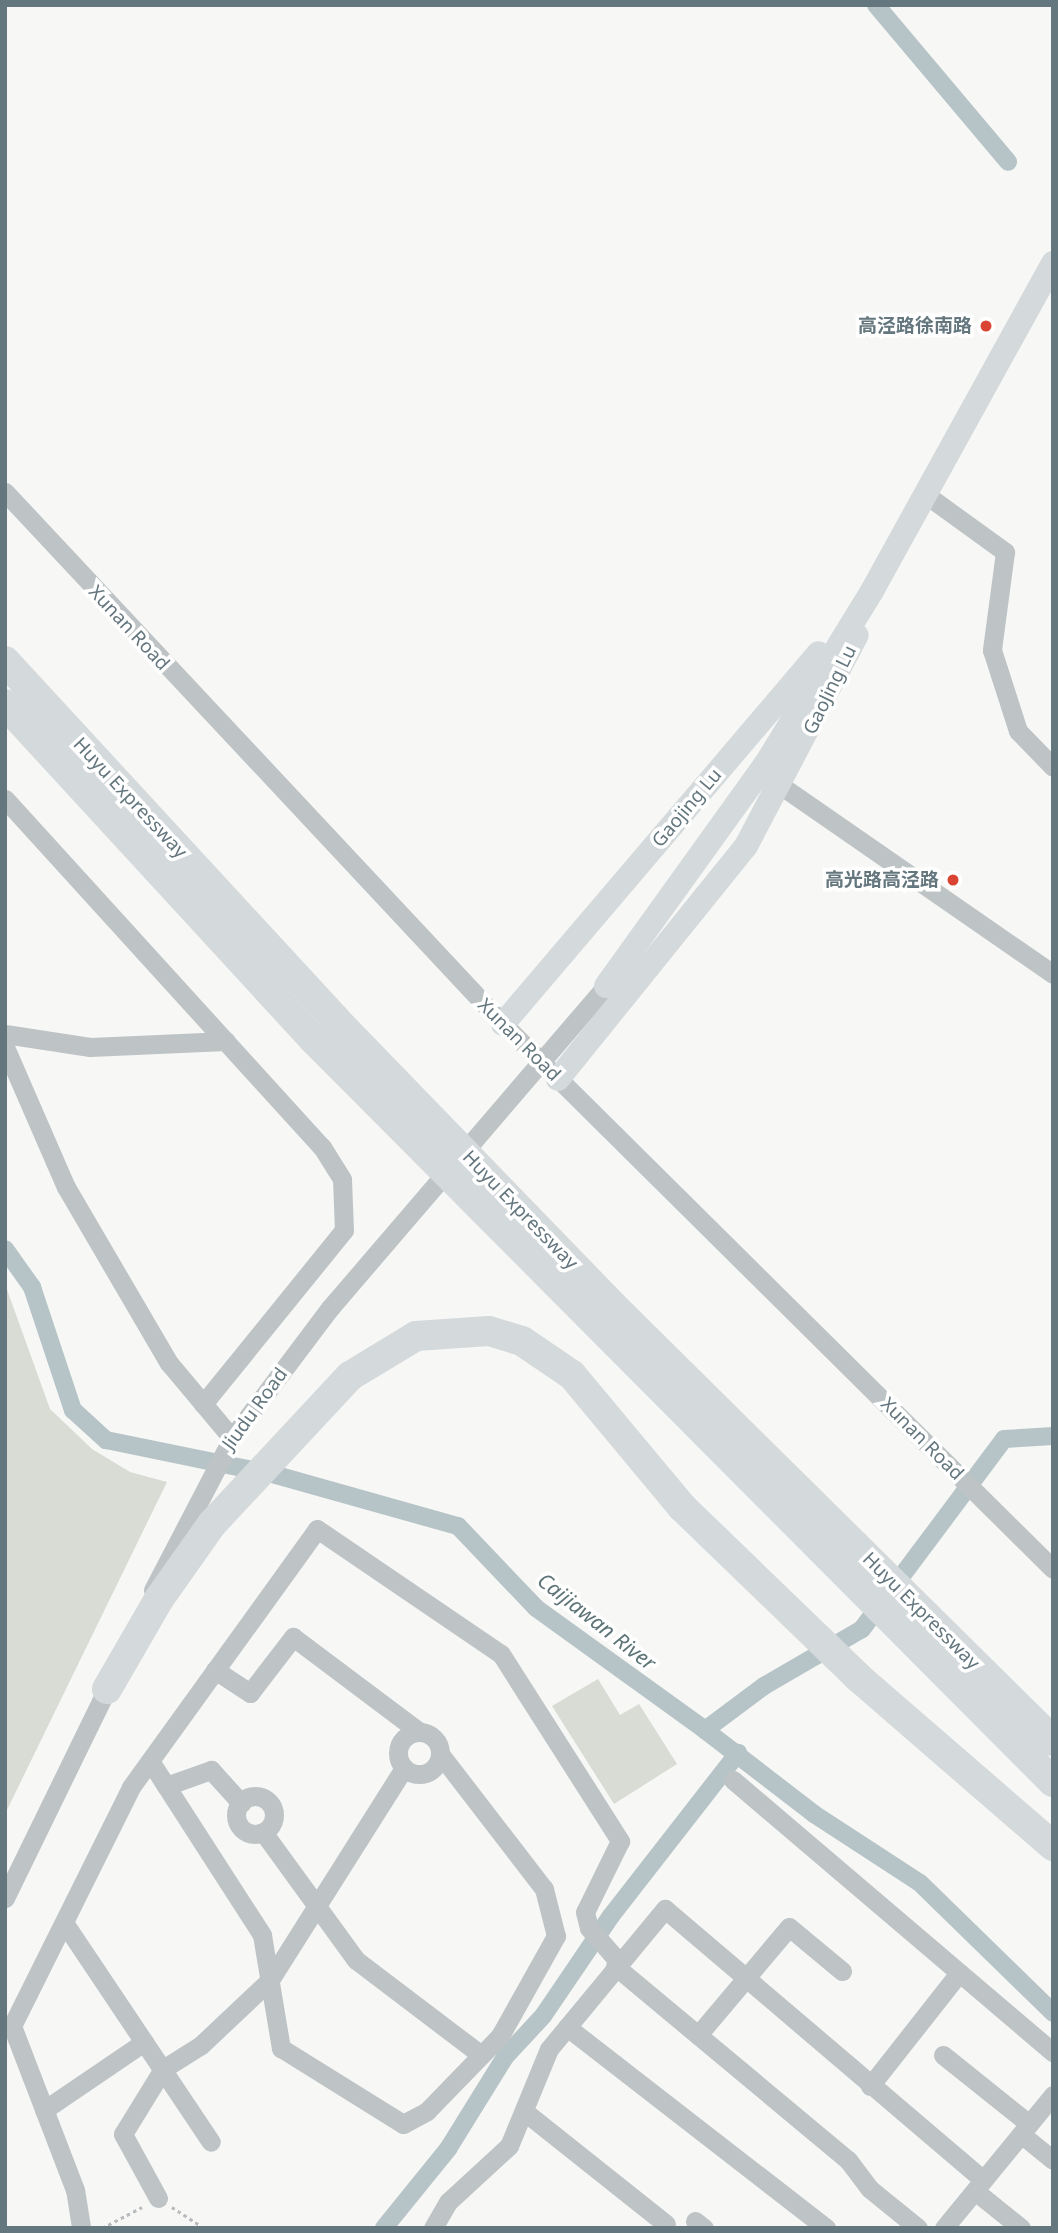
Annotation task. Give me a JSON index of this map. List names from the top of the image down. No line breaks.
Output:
{"streets":{"highway":["Huyu Expressway"],"main road":["GaoJing Lu","Gaojing Lu"],"street":["Xunan Road","Jiudu Road"]},"crossings":[["Xunan Road","GaoJing Lu"],["Xunan Road","Gaojing Lu"],["GaoJing Lu","Gaojing Lu"],["Gaojing Lu","Jiudu Road"]],"water":["Caijiawan River"],"places":["高泾路徐南路","高光路高泾路"]}
